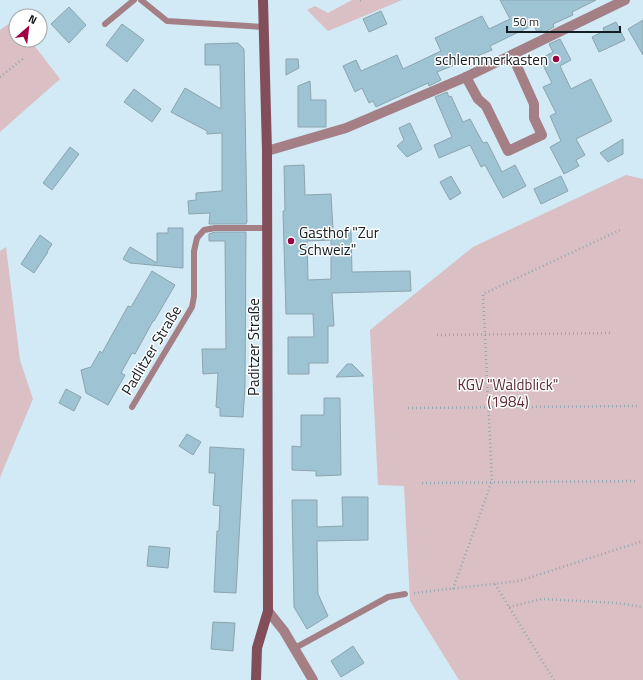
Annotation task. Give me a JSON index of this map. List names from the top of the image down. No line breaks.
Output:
{"streets":{"street":["Paditzer Straße"],"lane":["Padlitzer Straße"]},"crossings":[["Paditzer Straße","Padlitzer Straße"]],"parks":["KGV \"Waldblick\" (1984)"],"places":["schlemmerkasten","Gasthof \"Zur Schweiz\""],"scale_bar":"50 m","north":"top right"}
